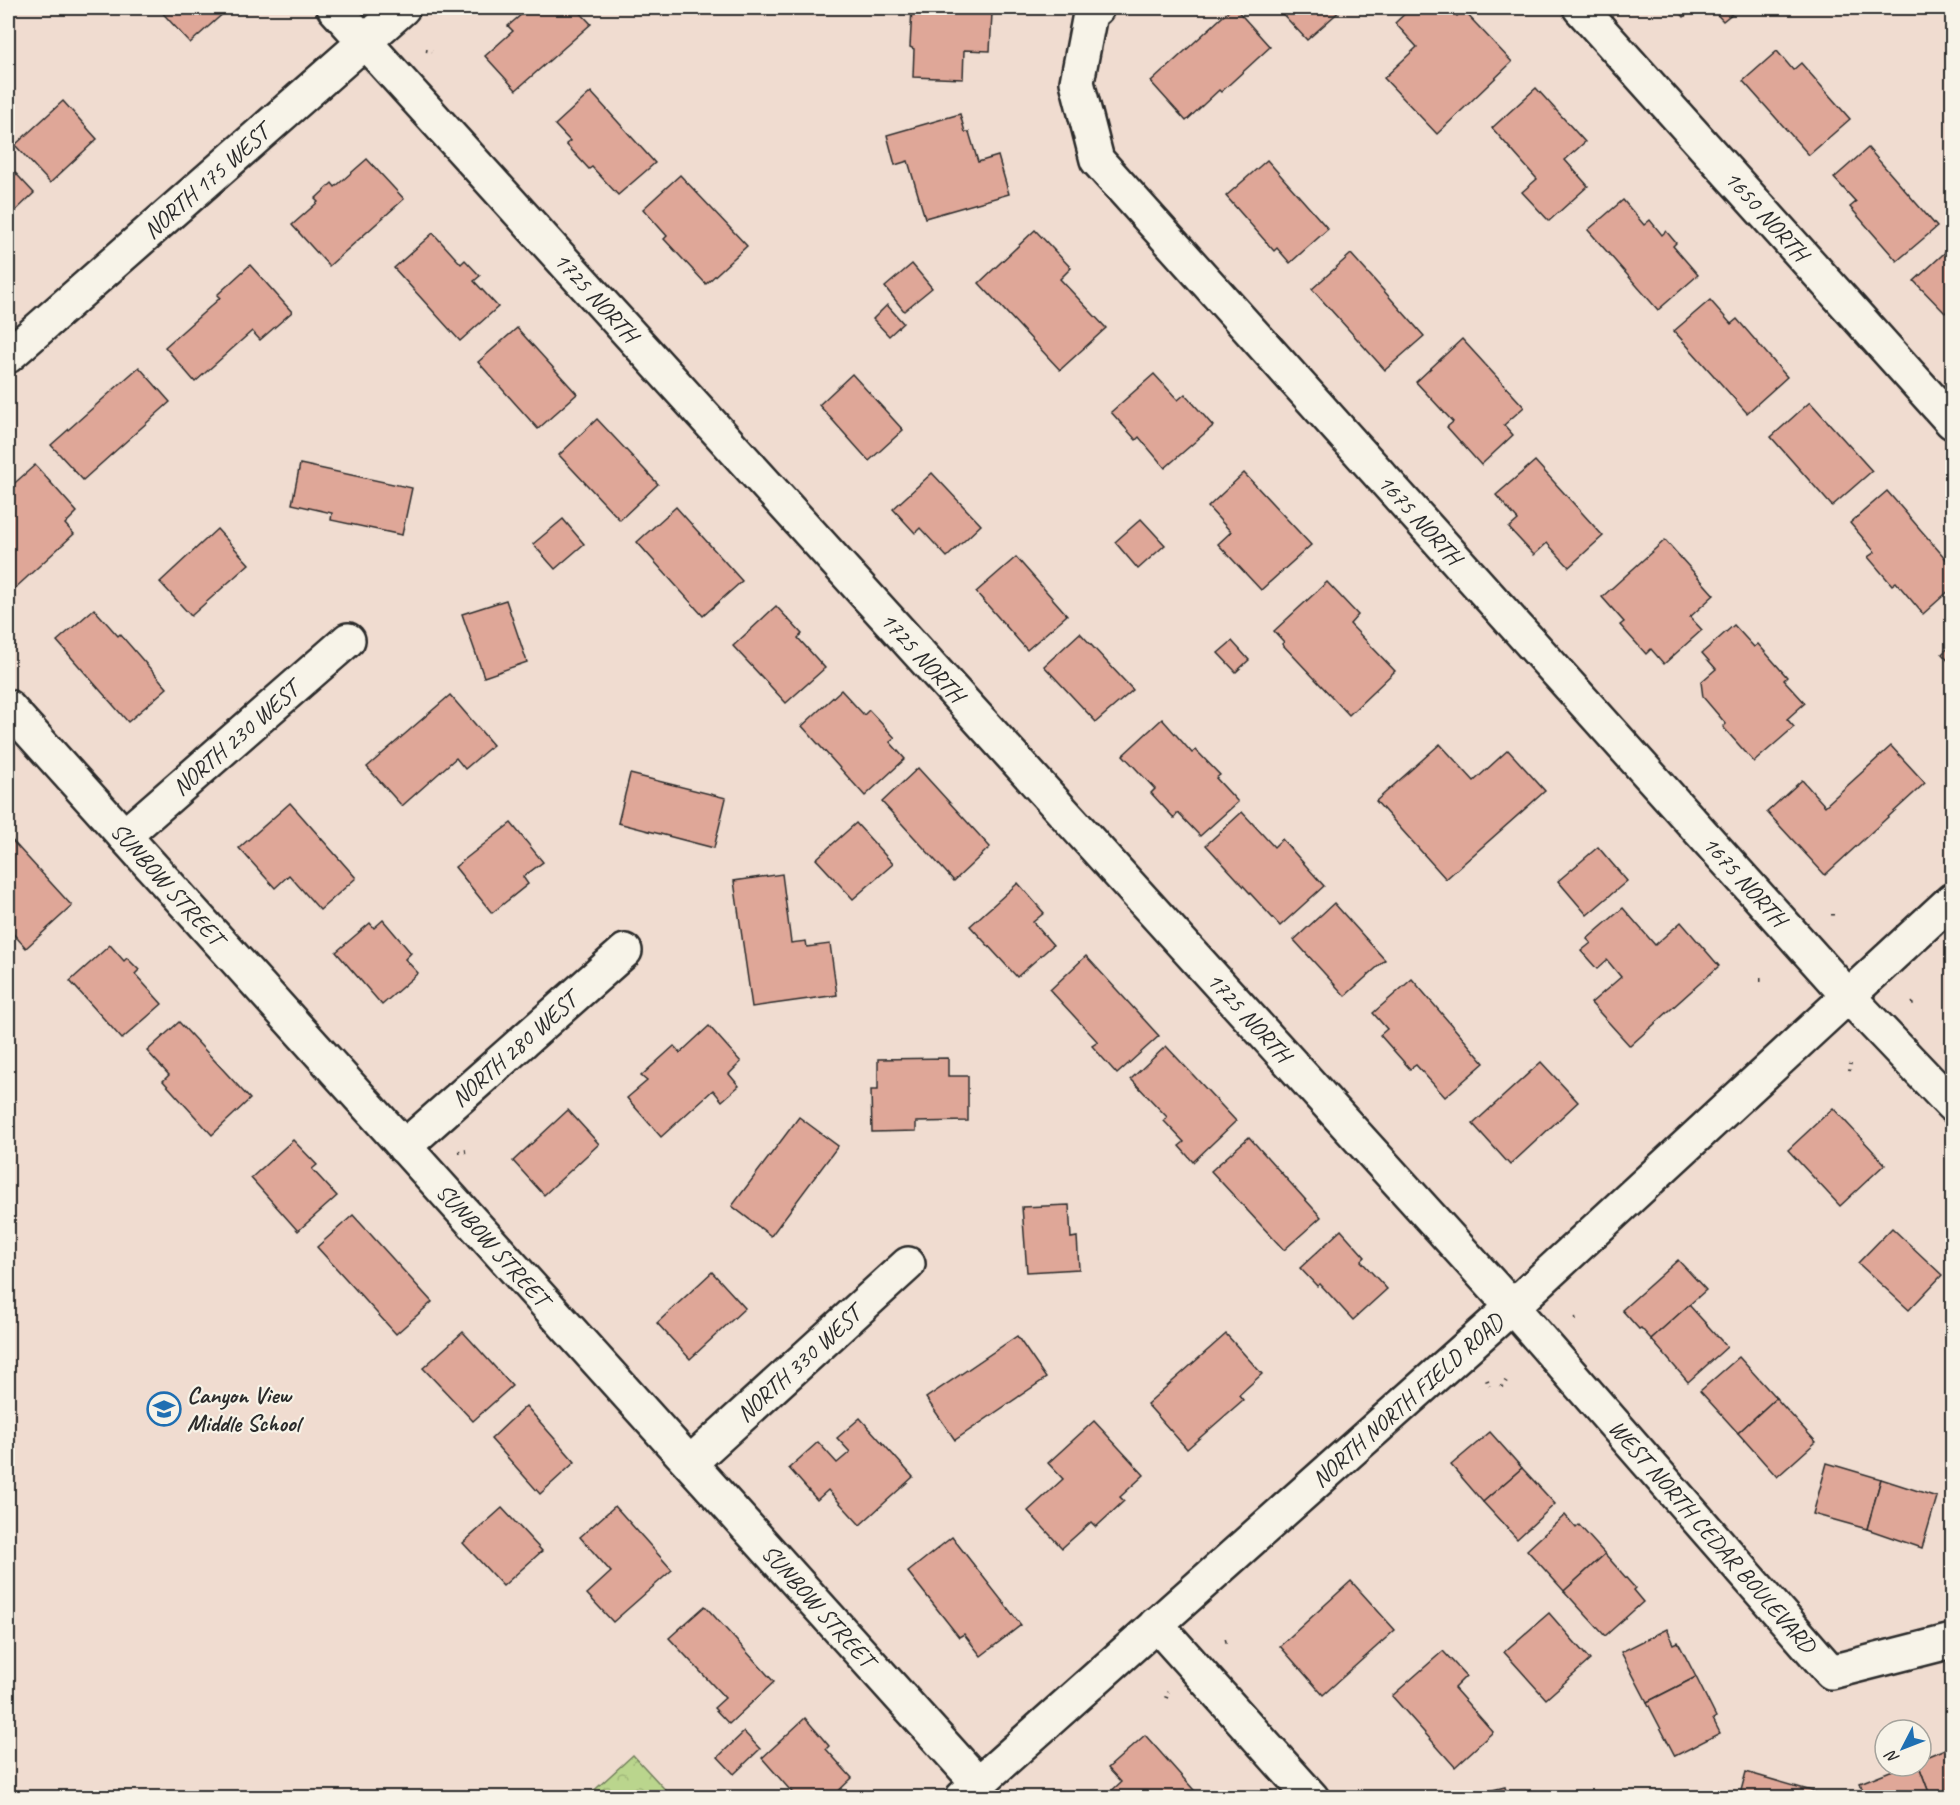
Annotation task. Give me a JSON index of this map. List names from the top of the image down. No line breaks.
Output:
{"streets":{"street":["NORTH 175 WEST","1650 NORTH","1725 NORTH","1675 NORTH","NORTH 230 WEST","SUNBOW STREET","NORTH 280 WEST","NORTH 330 WEST","NORTH NORTH FIELD ROAD","WEST NORTH CEDAR BOULEVARD"]},"crossings":[["NORTH 175 WEST","1725 NORTH"],["1725 NORTH","NORTH NORTH FIELD ROAD"],["1725 NORTH","WEST NORTH CEDAR BOULEVARD"],["1675 NORTH","NORTH NORTH FIELD ROAD"],["NORTH 230 WEST","SUNBOW STREET"],["SUNBOW STREET","NORTH 280 WEST"],["SUNBOW STREET","NORTH 330 WEST"],["SUNBOW STREET","NORTH NORTH FIELD ROAD"],["NORTH NORTH FIELD ROAD","WEST NORTH CEDAR BOULEVARD"]],"places":{"school or university":["Canyon View Middle School"]},"north":"bottom left"}
